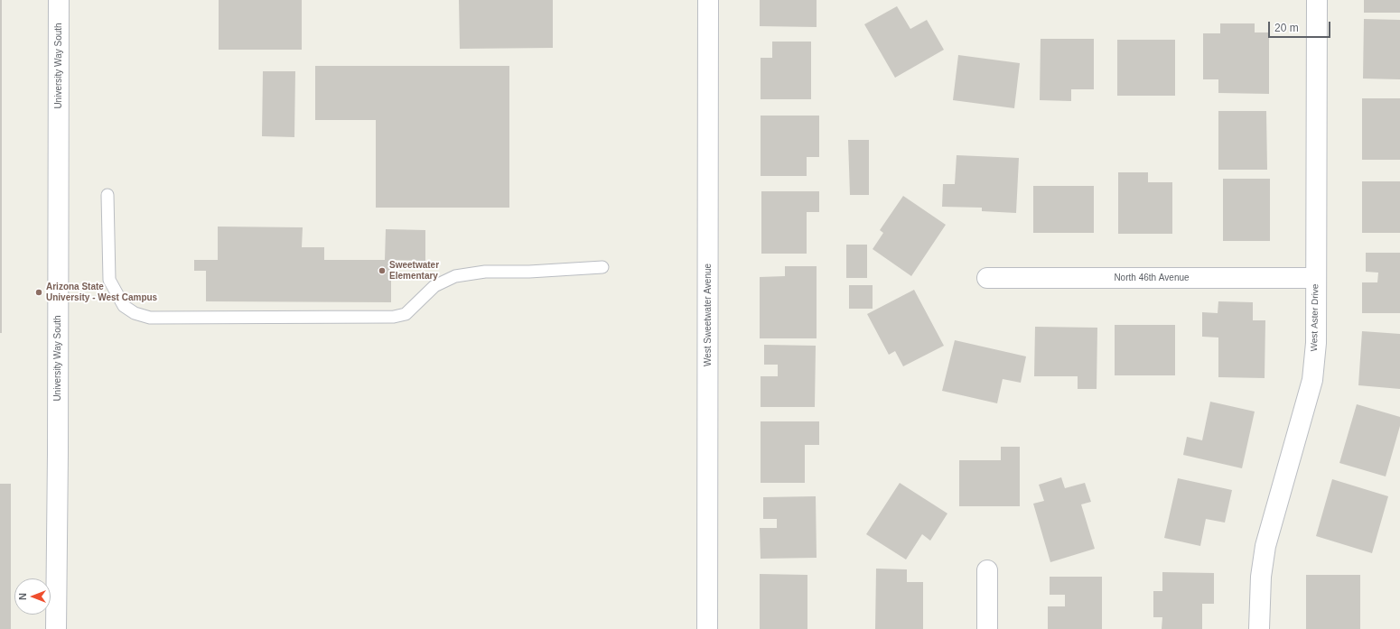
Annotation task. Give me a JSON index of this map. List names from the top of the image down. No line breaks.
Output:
{"streets":{"street":["University Way South","North 46th Avenue","West Sweetwater Avenue","West Aster Drive"]},"crossings":[["North 46th Avenue","West Aster Drive"]],"places":["Sweetwater Elementary","Arizona State University - West Campus"],"scale_bar":"20 m","north":"left"}
